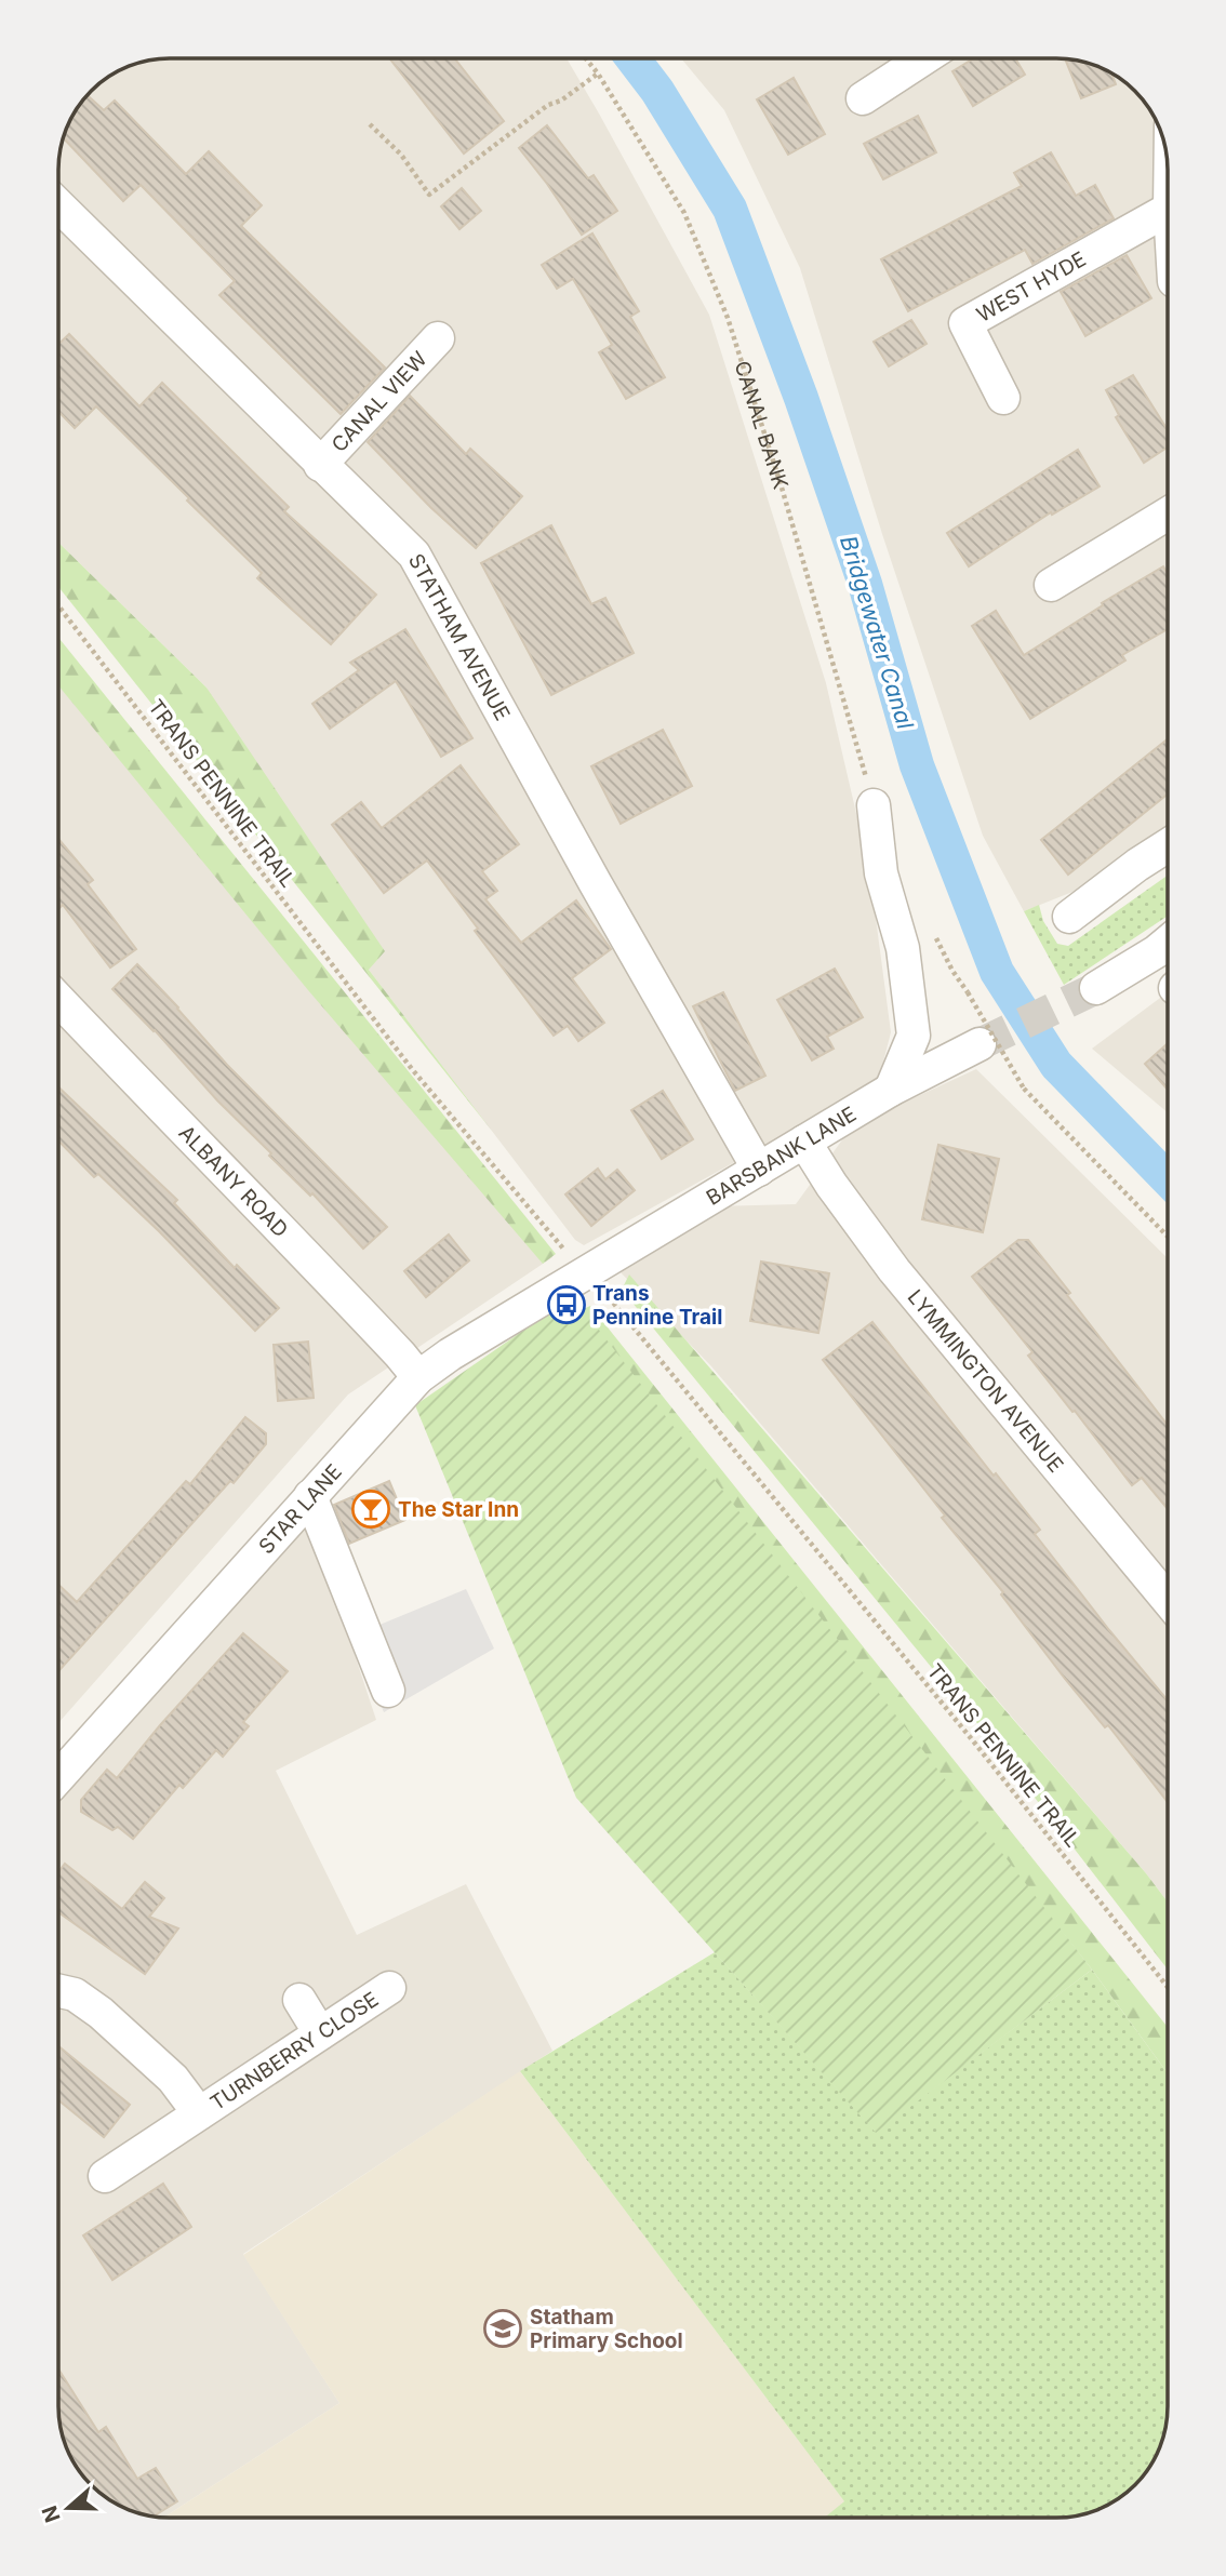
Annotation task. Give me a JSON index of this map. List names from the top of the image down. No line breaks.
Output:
{"streets":{"street":["WEST HYDE","CANAL VIEW","STATHAM AVENUE","BARSBANK LANE","ALBANY ROAD","LYMMINGTON AVENUE","STAR LANE","TURNBERRY CLOSE"],"path":["CANAL BANK","TRANS PENNINE TRAIL"]},"crossings":[["CANAL VIEW","STATHAM AVENUE"],["STATHAM AVENUE","BARSBANK LANE"],["TRANS PENNINE TRAIL","BARSBANK LANE"],["TRANS PENNINE TRAIL","STAR LANE"],["BARSBANK LANE","LYMMINGTON AVENUE"],["BARSBANK LANE","STAR LANE"],["ALBANY ROAD","STAR LANE"]],"water":["Bridgewater Canal"],"places":{"bus stop":["Trans Pennine Trail"],"bar":["The Star Inn"],"school or university":["Statham Primary School"]},"north":"left"}
